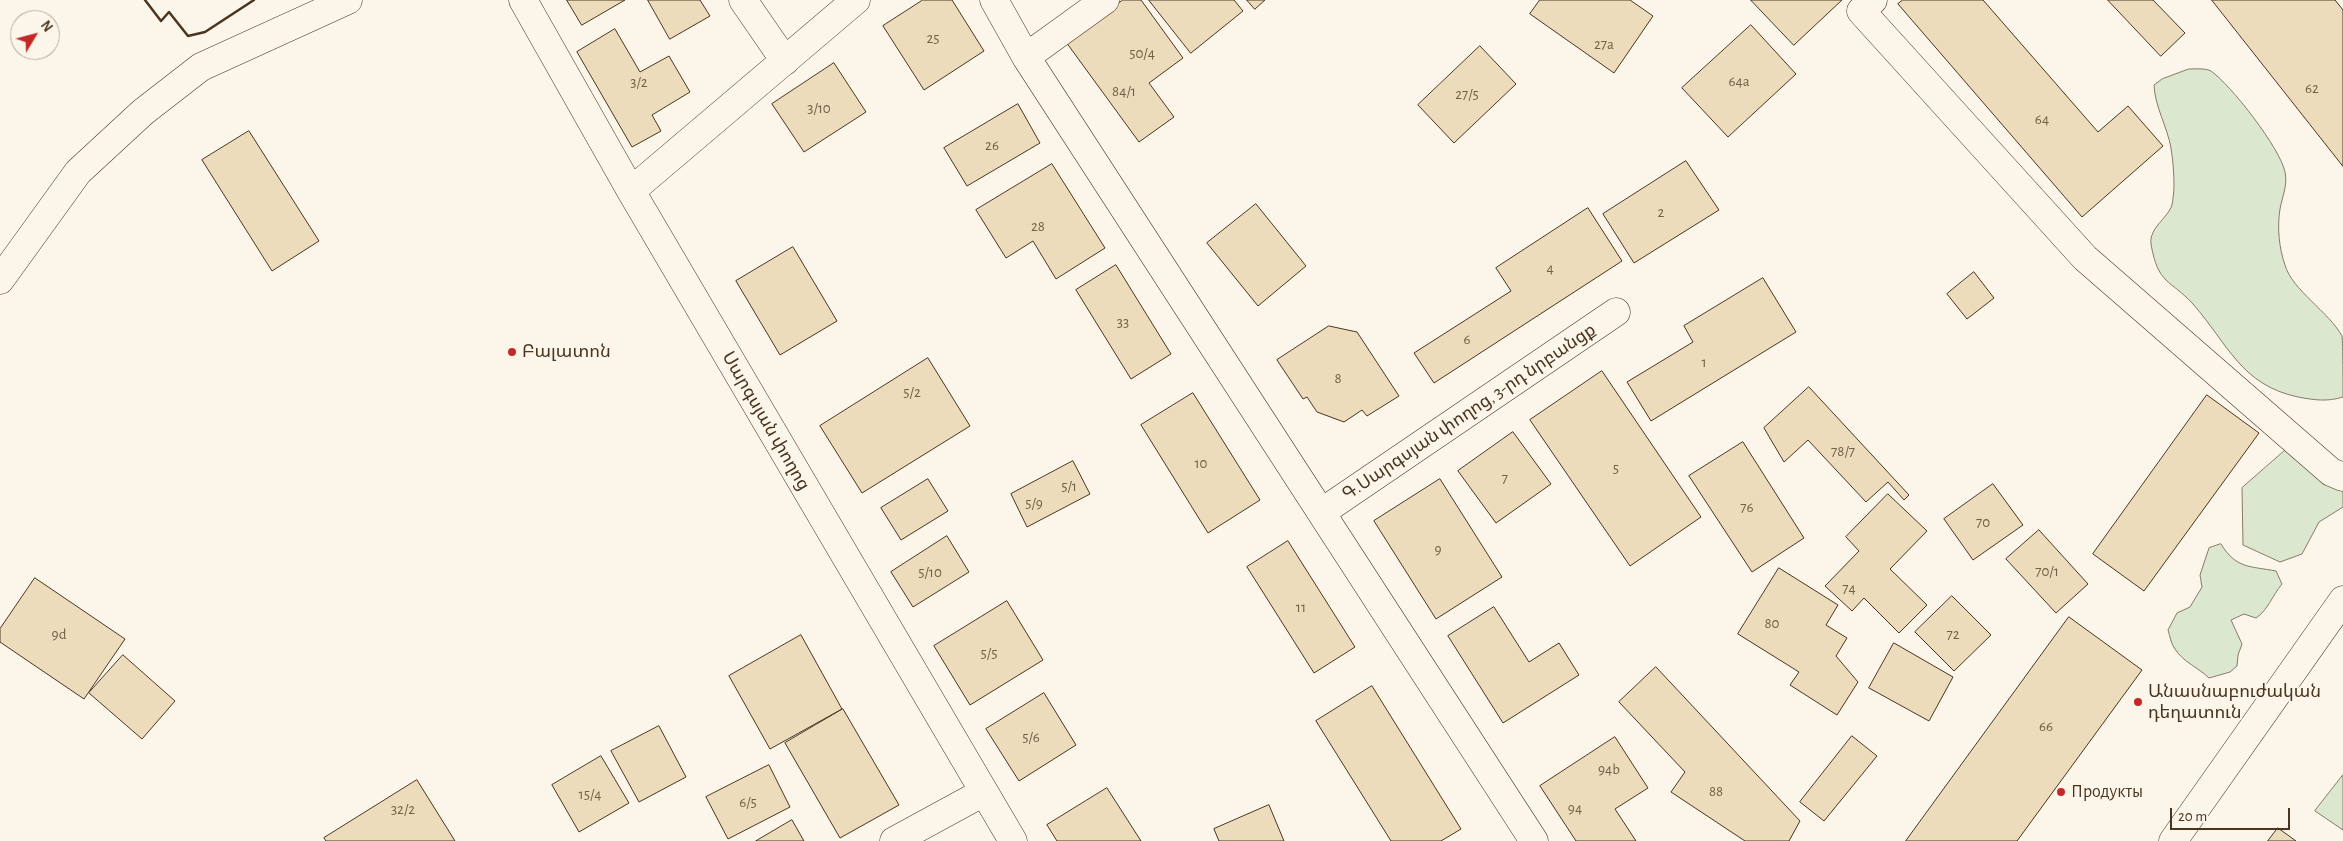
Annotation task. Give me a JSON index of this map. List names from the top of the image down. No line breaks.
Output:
{"streets":{"street":["Գ.Սարգսյան փողոց, 3-րդ նրբանցք","Սարգսյան փողոց"]},"places":["Բալատոն","Անասնաբուժական դեղատուն","Продукты"],"house_numbers":["25","27a","50/4","64a","3/2","62","84/1","27/5","3/10","64","26","2","28","4","33","6","1","8","5/2","78/7","10","5","7","5/1","5/9","76","70","9","70/1","5/10","74","11","80","9d","72","5/5","66","5/6","94b","88","15/4","6/5","94","32/2"],"scale_bar":"20 m","north":"top right"}
